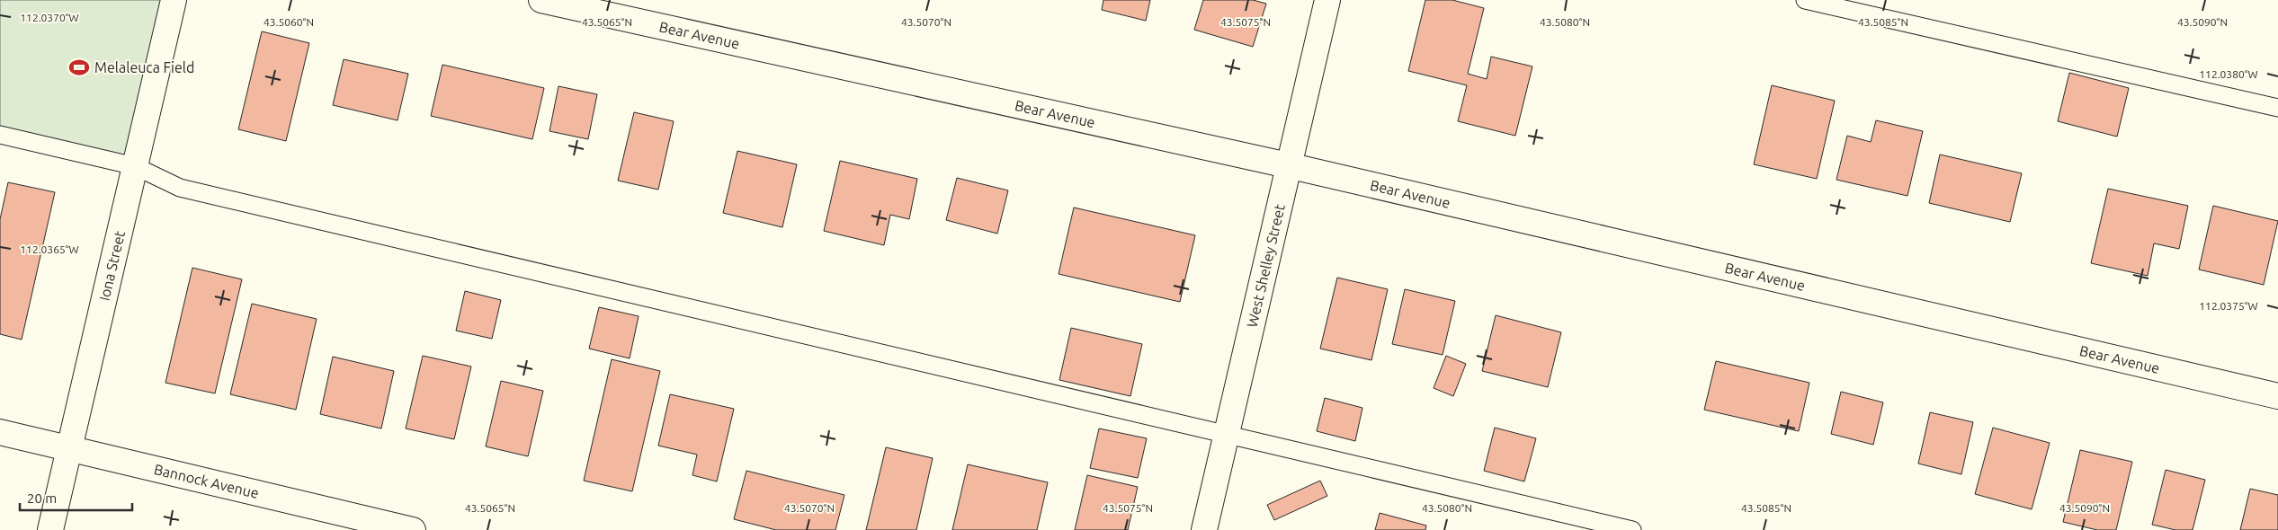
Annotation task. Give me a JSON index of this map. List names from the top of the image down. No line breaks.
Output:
{"streets":{"street":["Bear Avenue","Iona Street","West Shelley Street","Bannock Avenue"]},"crossings":[["Bear Avenue","West Shelley Street"],["Iona Street","Bannock Avenue"]],"places":{"sports":["Melaleuca Field"]},"scale_bar":"20 m","coordinates":["112.0370°W","43.5060°N","43.5065°N","43.5080°N","43.5070°N","43.5075°N","43.5085°N","43.5090°N","112.0380°W","112.0365°W","112.0375°W"]}
